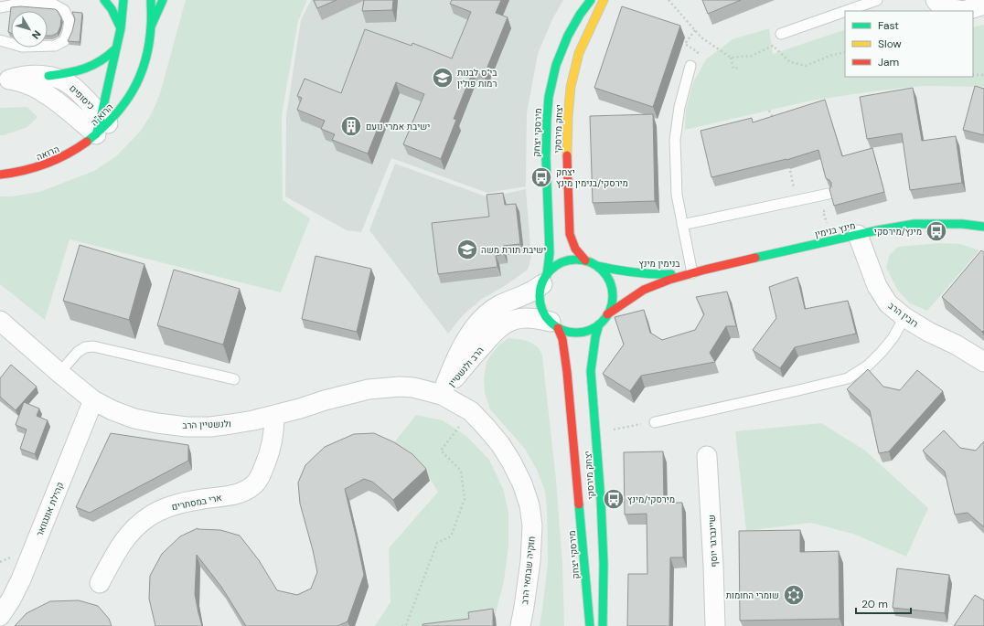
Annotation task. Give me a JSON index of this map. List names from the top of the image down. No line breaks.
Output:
{"streets":{"street":["כיסופים","הרוא''ה","יצחק מירסקי","מירסקי יצחק","הרואה","מינץ בנימין","בנימין מינץ","רובין הרב","הרב ולנשטיין","ולנשטיין הרב","ארי במסתרים","קהילת אונגוואר","שיינברגר יוסף","חזקיה שבתאי הרב"]},"crossings":[["כיסופים","הרוא''ה"],["כיסופים","הרואה"],["הרוא''ה","הרואה"],["יצחק מירסקי","מירסקי יצחק"],["יצחק מירסקי","בנימין מינץ"],["יצחק מירסקי","הרב ולנשטיין"],["מירסקי יצחק","בנימין מינץ"],["מירסקי יצחק","הרב ולנשטיין"],["מינץ בנימין","בנימין מינץ"],["מינץ בנימין","רובין הרב"],["בנימין מינץ","הרב ולנשטיין"],["הרב ולנשטיין","ולנשטיין הרב"],["הרב ולנשטיין","חזקיה שבתאי הרב"],["ולנשטיין הרב","ארי במסתרים"],["ולנשטיין הרב","קהילת אונגוואר"],["ולנשטיין הרב","חזקיה שבתאי הרב"]],"places":{"school or university":["בי\"ס לבנות רמות פולין","ישיבת תורת משה"],"building":["ישיבת אמרי נועם"],"bus stop":["יצחק מירסקי/בנימין מינץ","מינץ/מירסקי","מירסקי/מינץ"],"synagogue":["שומרי החומות"]},"legend":["Fast","Slow","Jam"],"scale_bar":"20 m","north":"bottom right"}
